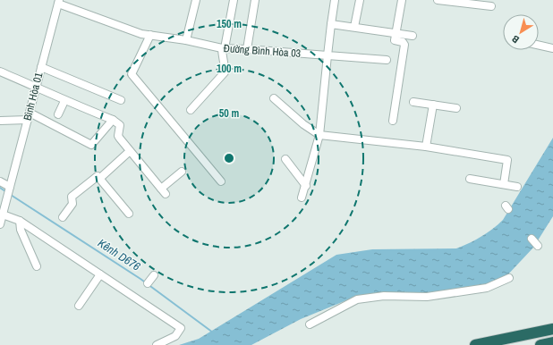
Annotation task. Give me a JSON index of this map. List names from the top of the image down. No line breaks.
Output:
{"streets":{"street":["Đường Bình Hòa 03","Bình Hòa 01"]},"crossings":[["Đường Bình Hòa 03","Bình Hòa 01"]],"water":["Kênh D676"],"north":"bottom left","rings":["150 m","100 m","50 m"]}
